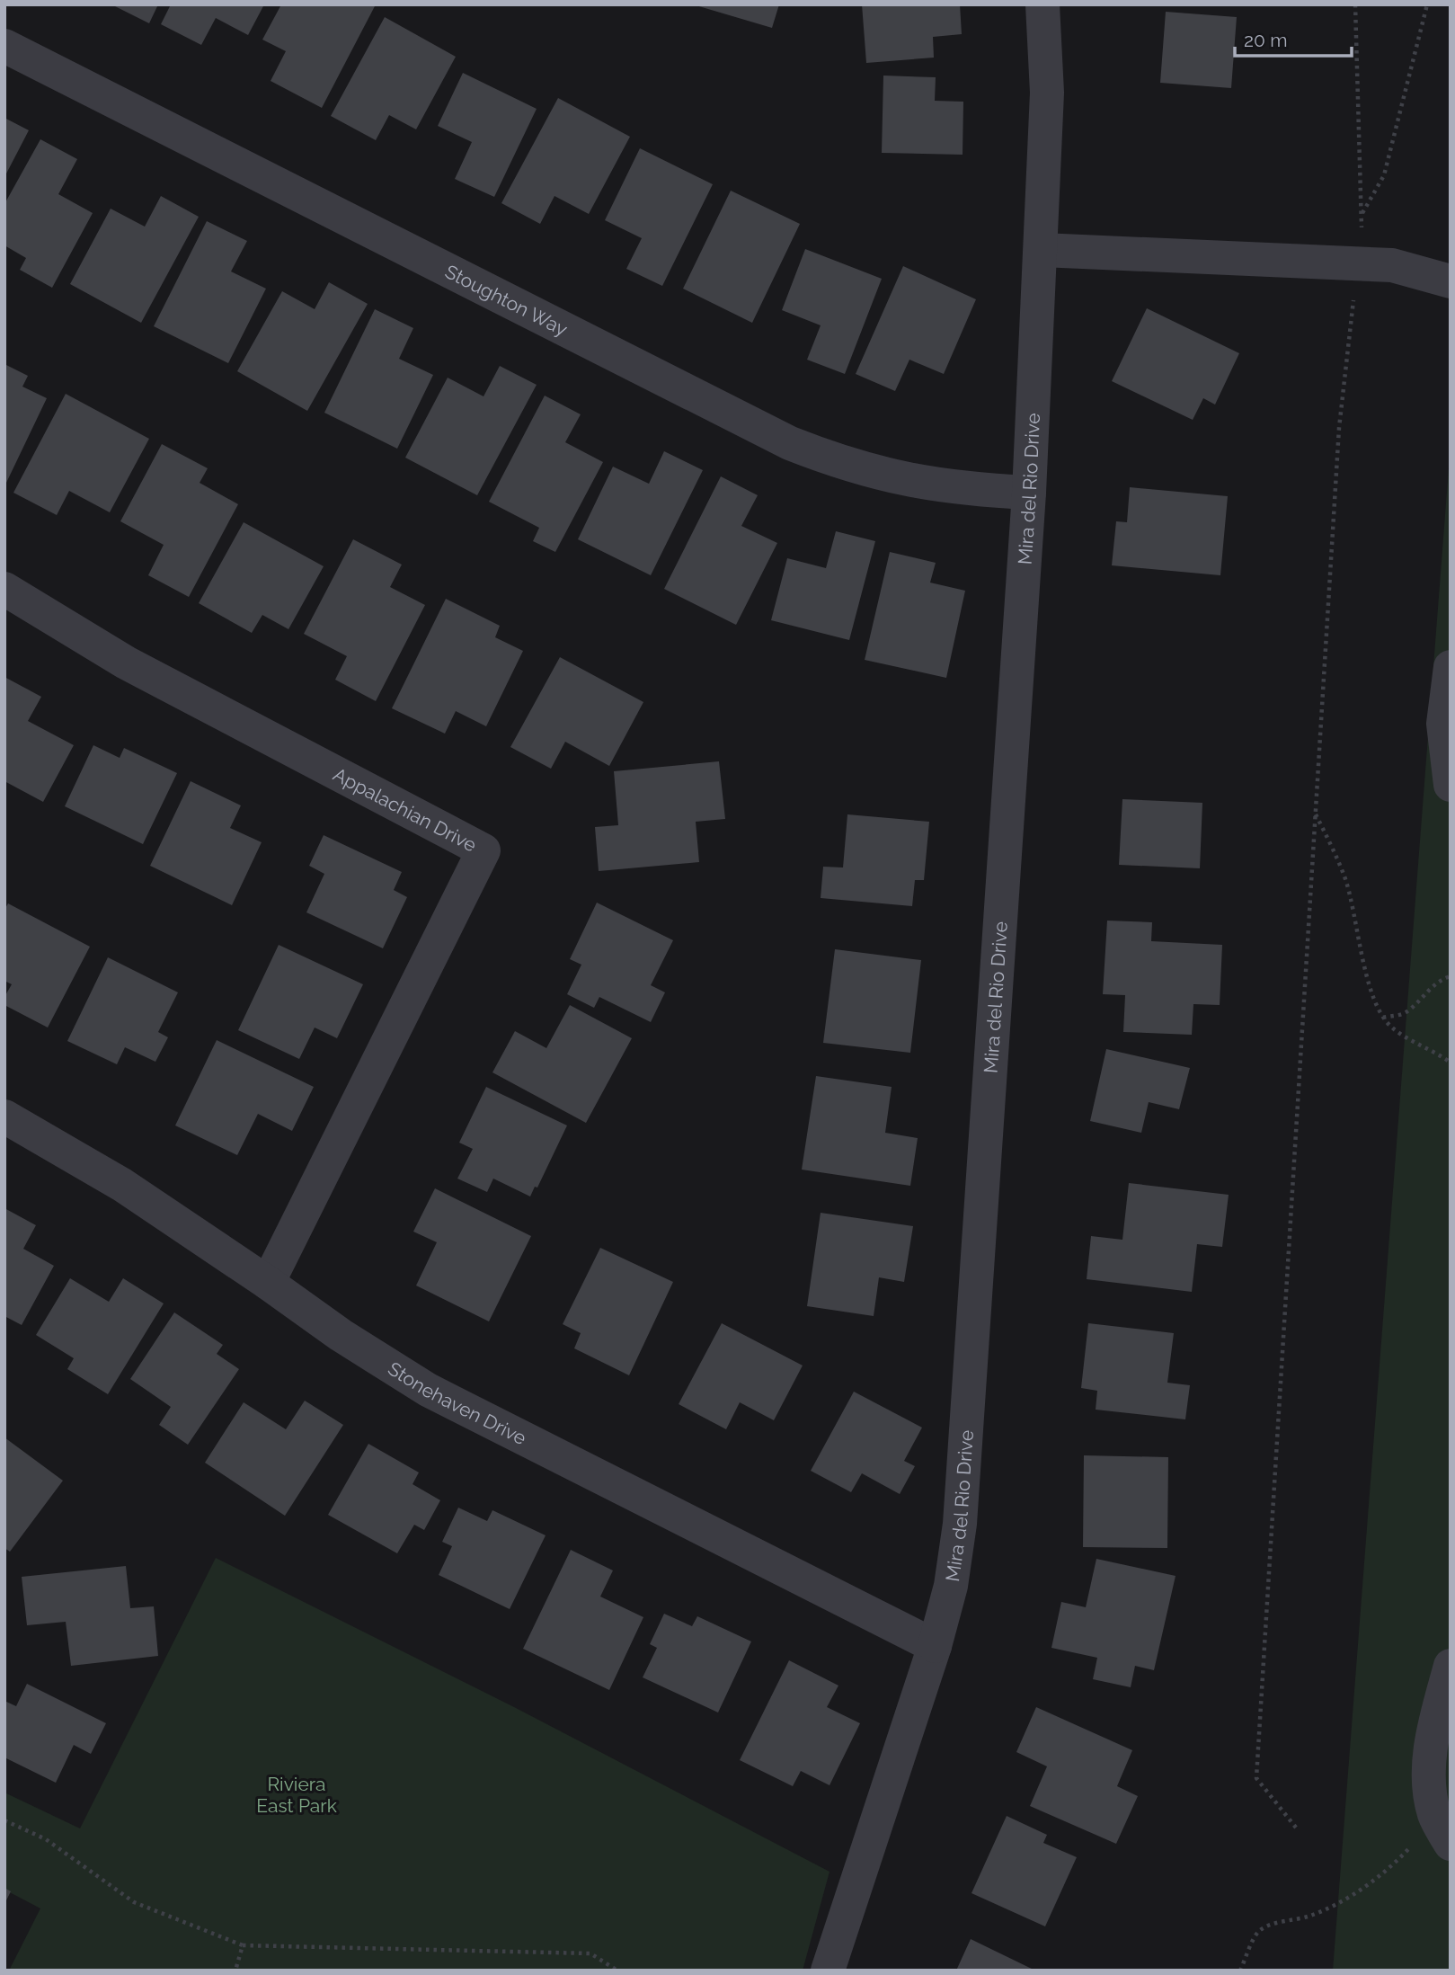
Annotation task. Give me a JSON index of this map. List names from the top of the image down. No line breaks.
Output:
{"streets":{"street":["Stoughton Way","Mira del Rio Drive","Appalachian Drive","Stonehaven Drive"]},"crossings":[["Stoughton Way","Mira del Rio Drive"],["Mira del Rio Drive","Stonehaven Drive"],["Appalachian Drive","Stonehaven Drive"]],"parks":["Riviera East Park"],"scale_bar":"20 m"}
